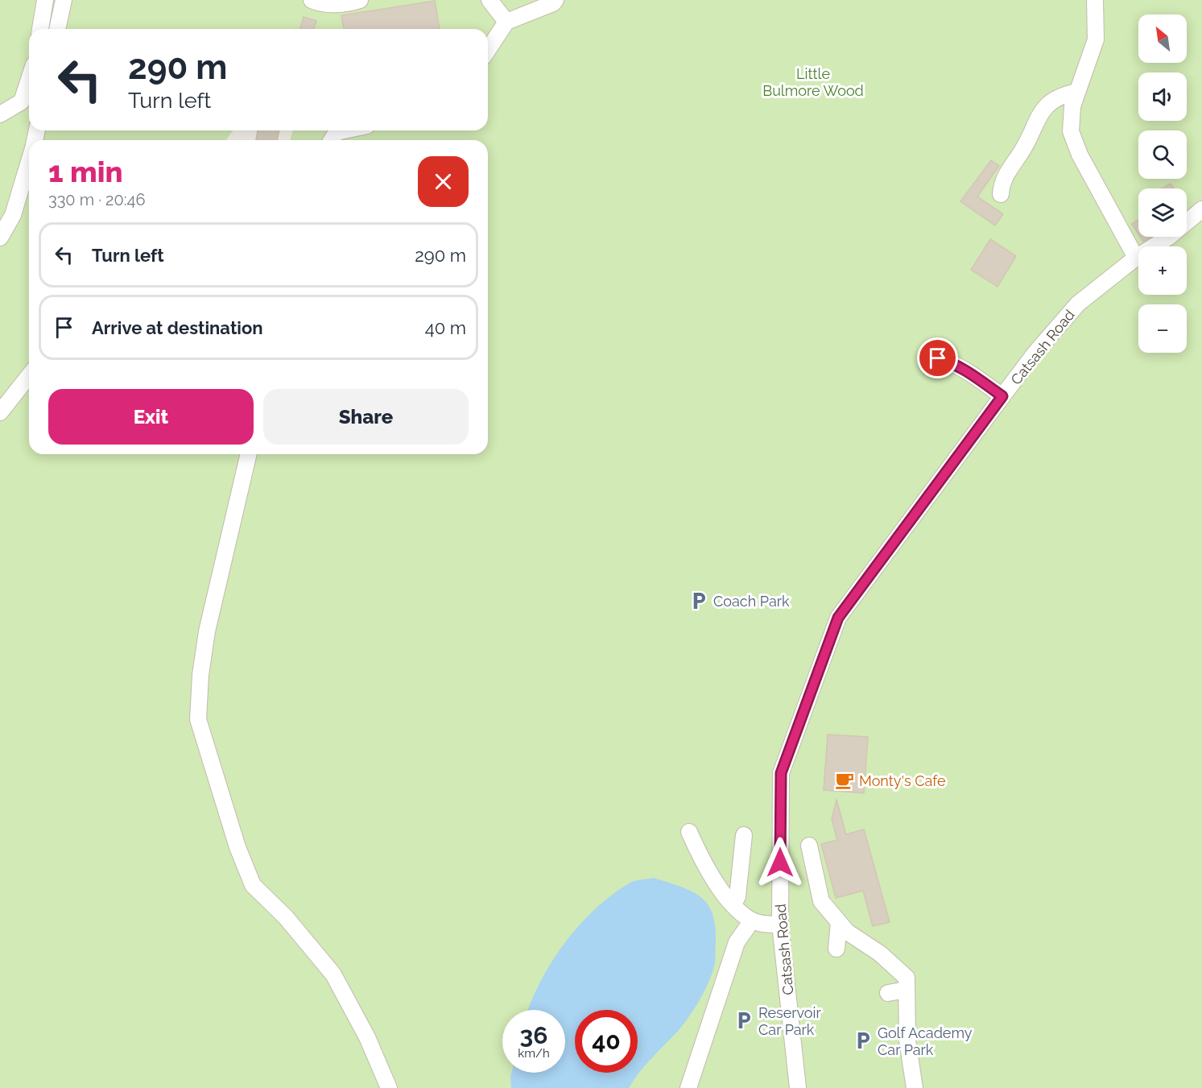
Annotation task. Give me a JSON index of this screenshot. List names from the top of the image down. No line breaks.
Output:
{"streets":{"street":["Catsash Road"]},"parks":["Little Bulmore Wood"],"places":{"parking":["Coach Park","Reservoir Car Park","Golf Academy Car Park"],"cafe":["Monty's Cafe"]},"north":"top left","page":{"map_buttons":["+","−"],"turn":["290 m","Turn left"],"heading":["1 min","330 m · 20:46"],"list":[{"name":"Turn left","value":"290 m"},{"name":"Arrive at destination","value":"40 m"}],"buttons":["Exit","Share"],"speed":"36 km/h","limit":"40"}}
